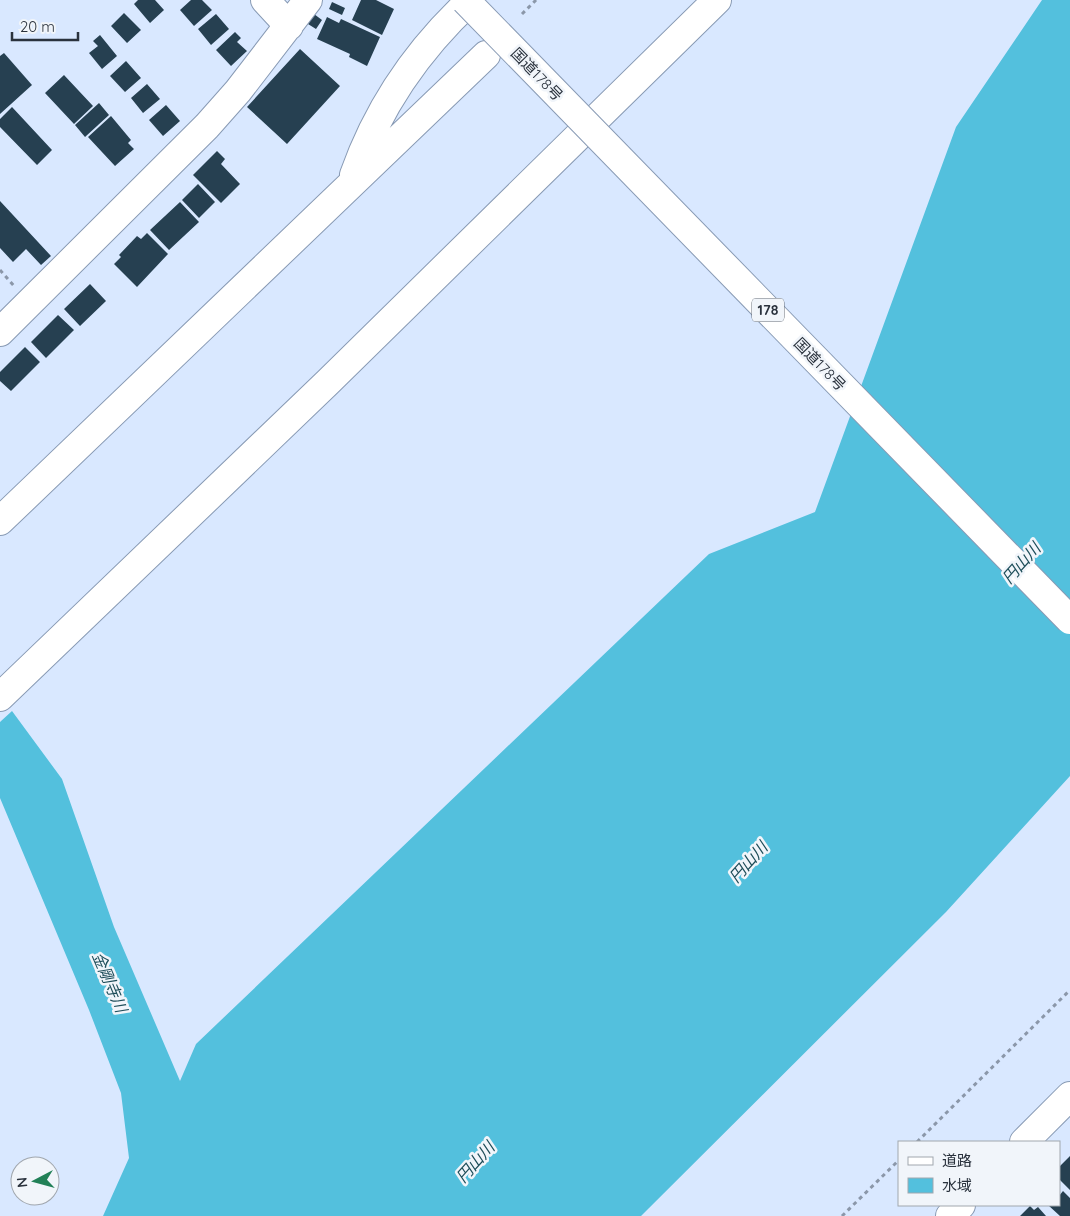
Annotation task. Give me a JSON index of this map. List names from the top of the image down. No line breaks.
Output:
{"streets":{"main road":["国道178号","178"]},"water":["円山川","金剛寺川"],"legend":["道路","水域"],"scale_bar":"20 m","north":"left"}
